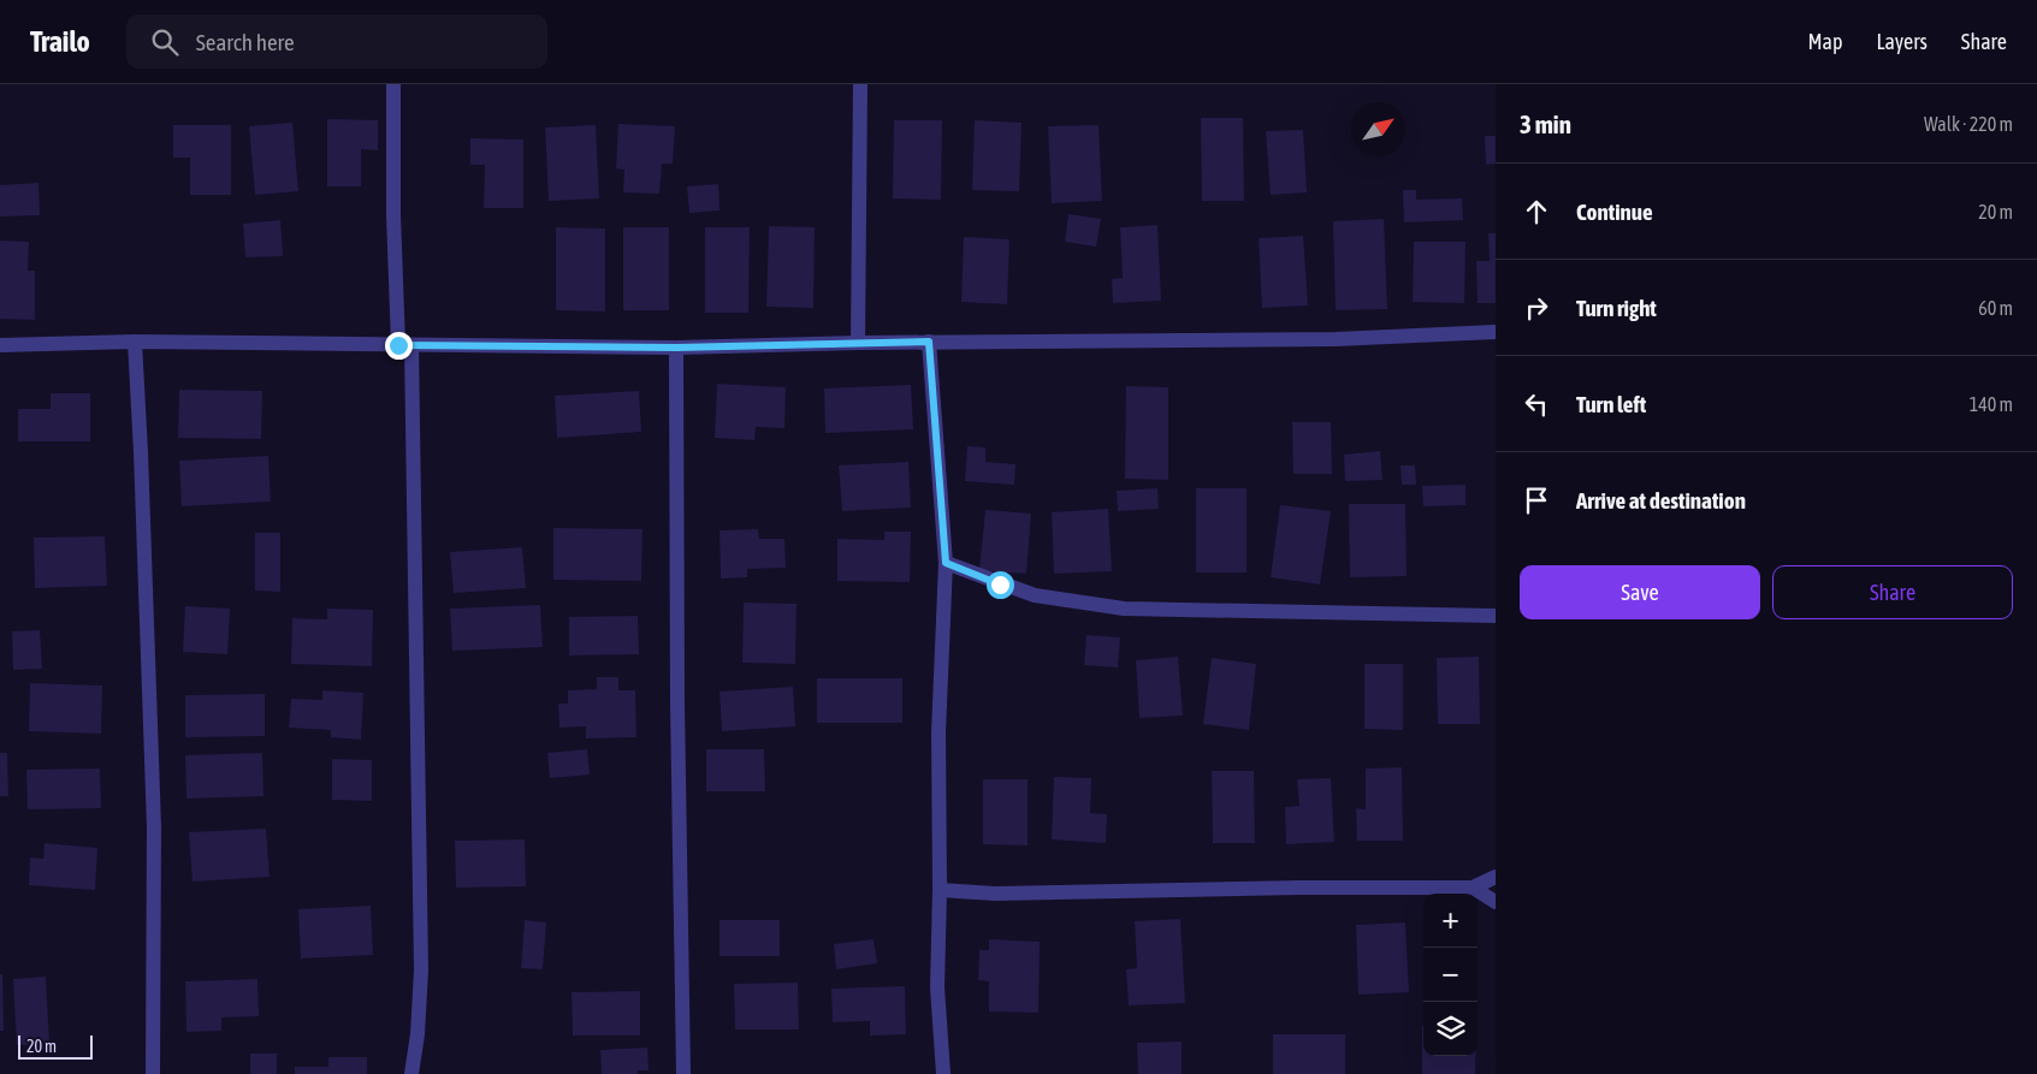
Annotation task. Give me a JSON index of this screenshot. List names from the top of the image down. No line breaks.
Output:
{"scale_bar":"20 m","north":"top right","page":{"header":"Trailo","search":"Search here","nav":["Map","Layers","Share"],"heading":["3 min","Walk · 220 m"],"list":[["Continue","20 m"],["Turn right","60 m"],["Turn left","140 m"],"Arrive at destination"],"buttons":["Save","Share"],"map_buttons":["+","−"],"scale":"20 m"}}
